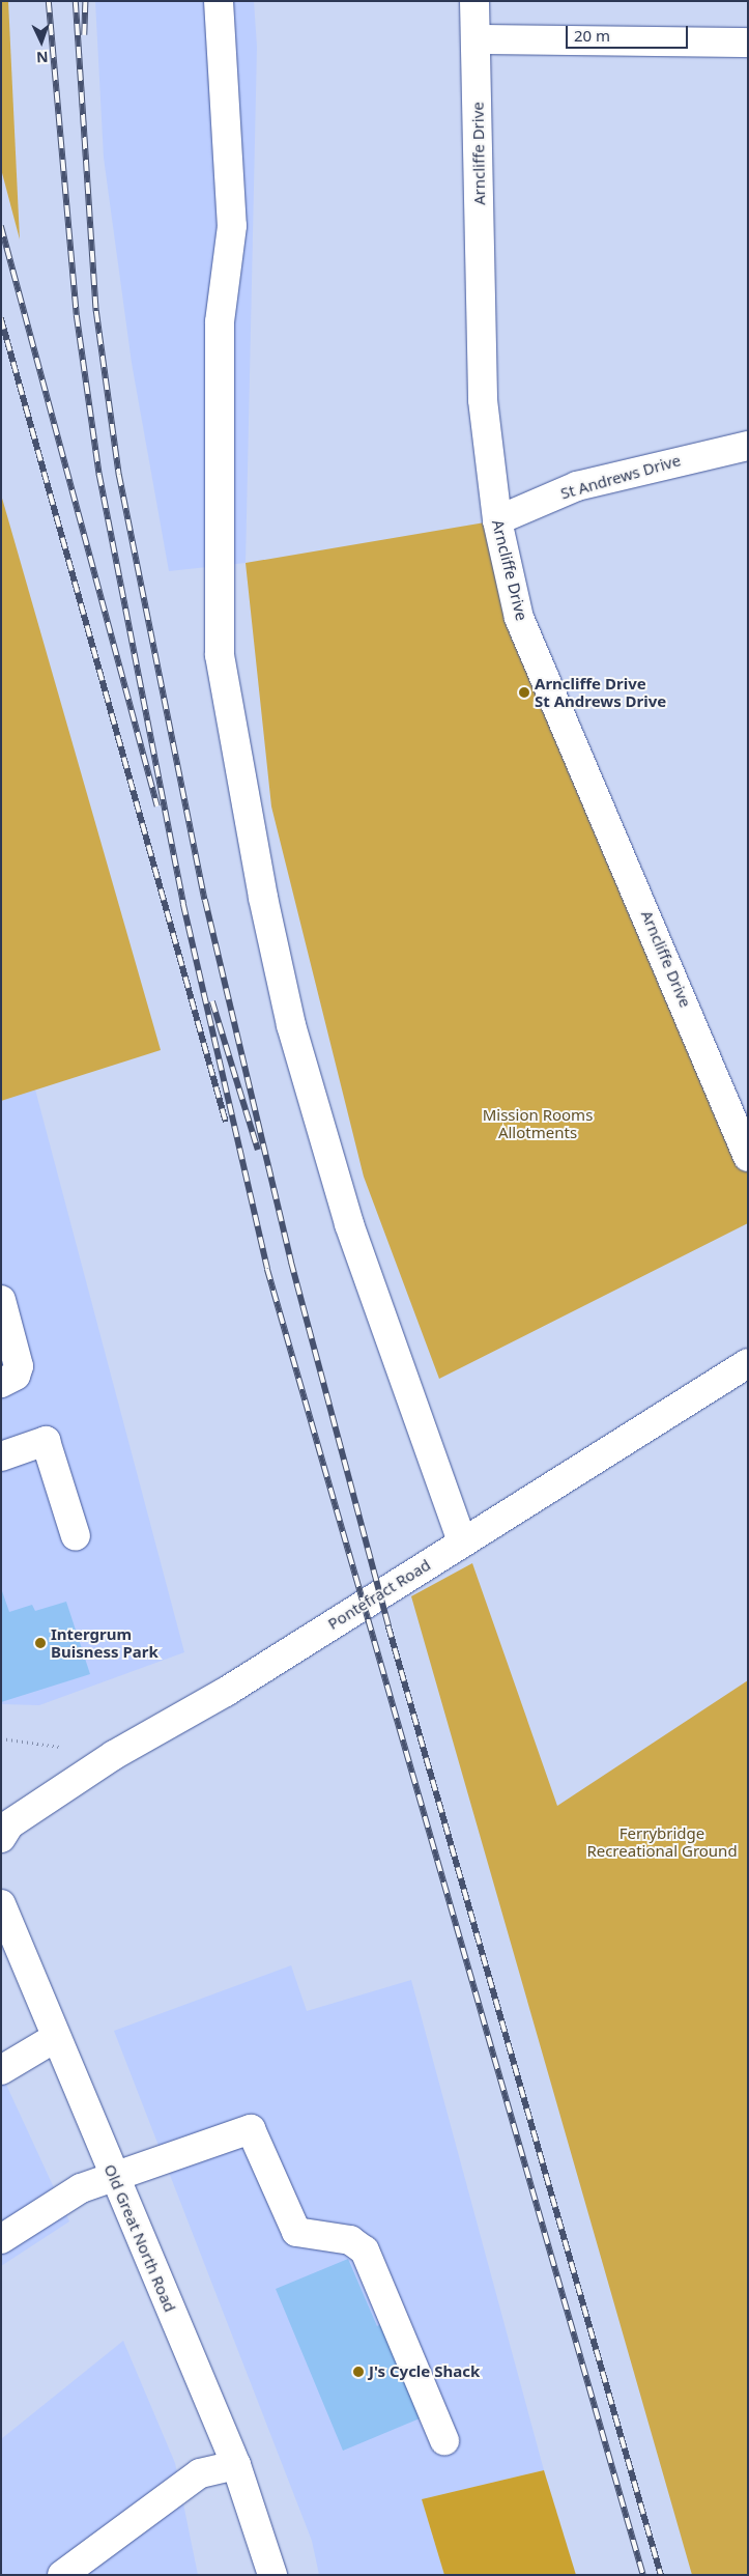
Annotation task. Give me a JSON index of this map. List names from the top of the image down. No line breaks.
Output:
{"streets":{"street":["Arncliffe Drive","St Andrews Drive","Pontefract Road","Old Great North Road"]},"crossings":[["Arncliffe Drive","St Andrews Drive"]],"parks":["Mission Rooms Allotments","Ferrybridge Recreational Ground"],"places":["Arncliffe Drive St Andrews Drive","Intergrum Buisness Park","J's Cycle Shack"],"scale_bar":"20 m","north":"bottom"}
